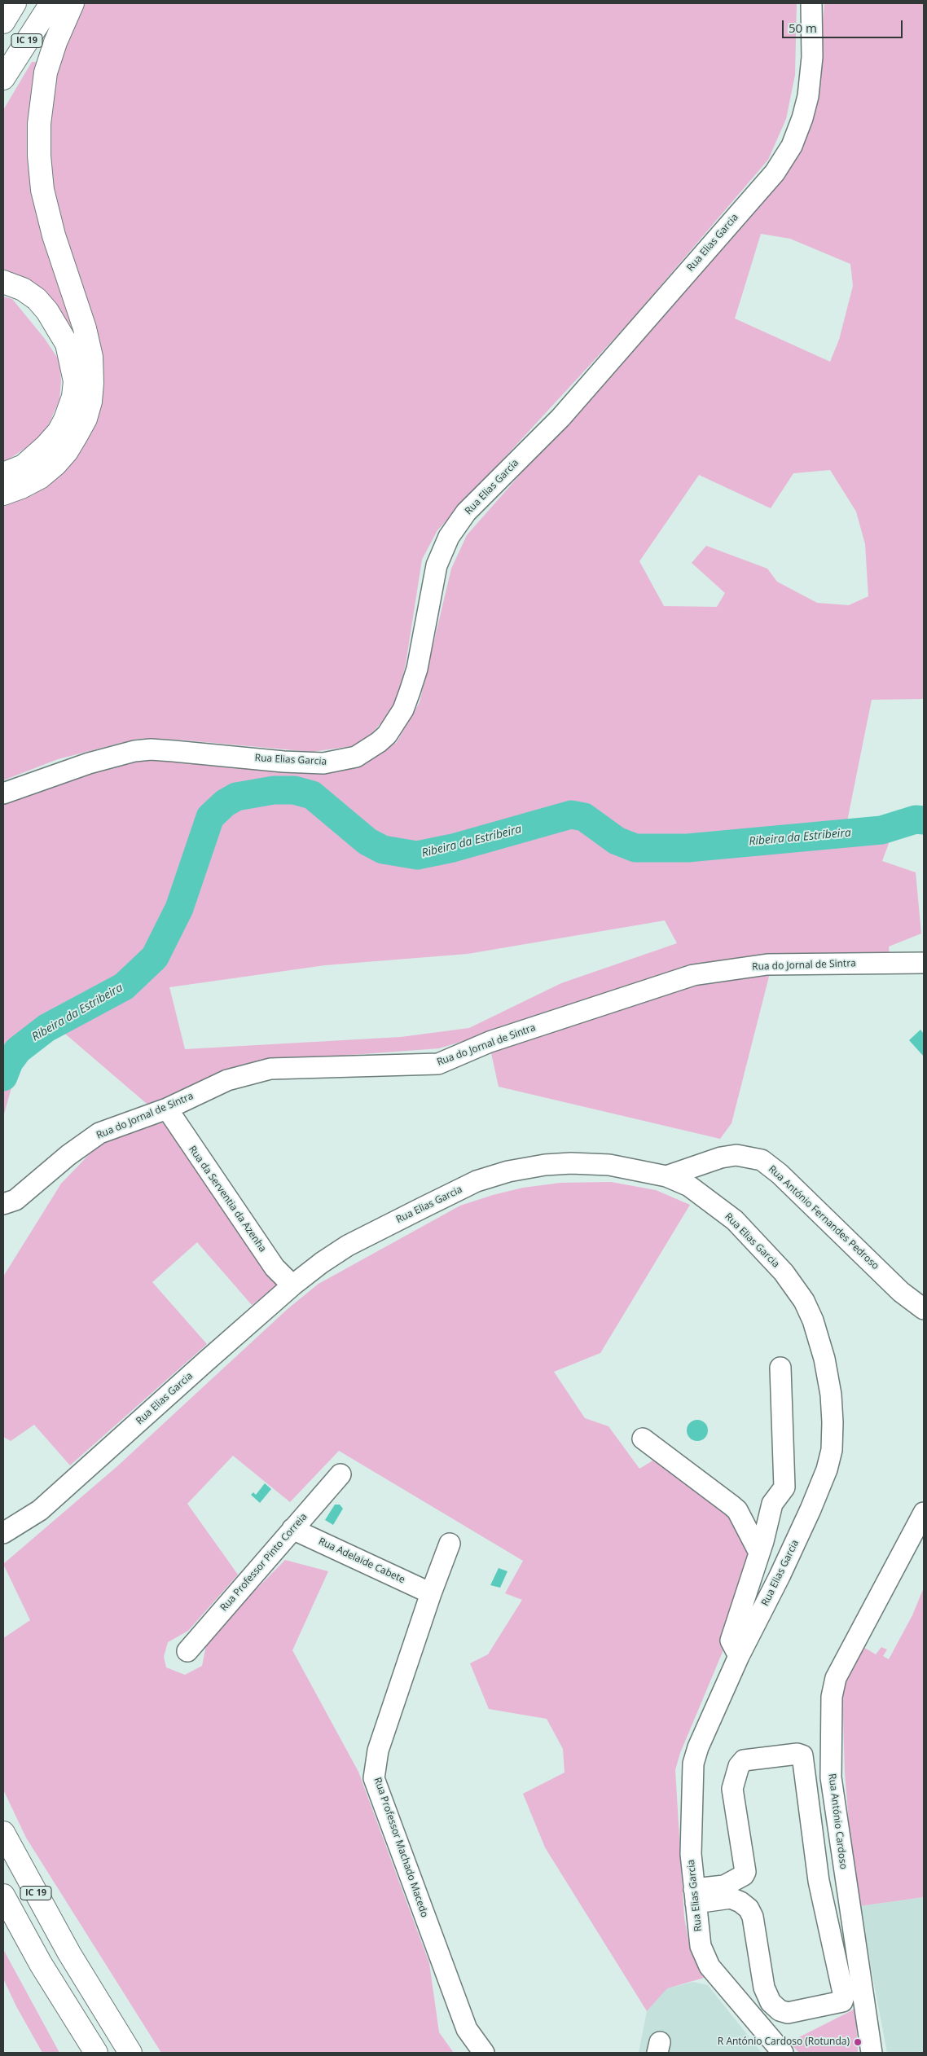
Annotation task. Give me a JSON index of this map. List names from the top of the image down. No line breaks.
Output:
{"streets":{"highway":["IC 19"],"street":["Rua Elias Garcia","Rua do Jornal de Sintra","Rua da Serventia da Azenha","Rua António Fernandes Pedroso","Rua Adelaide Cabete","Rua Professor Pinto Correia","Rua António Cardoso","Rua Professor Machado Macedo"]},"crossings":[["Rua Elias Garcia","Rua da Serventia da Azenha"],["Rua Elias Garcia","Rua António Fernandes Pedroso"],["Rua do Jornal de Sintra","Rua da Serventia da Azenha"],["Rua Adelaide Cabete","Rua Professor Pinto Correia"],["Rua Adelaide Cabete","Rua Professor Machado Macedo"]],"water":["Ribeira da Estribeira"],"places":["R António Cardoso (Rotunda)"],"scale_bar":"50 m"}
